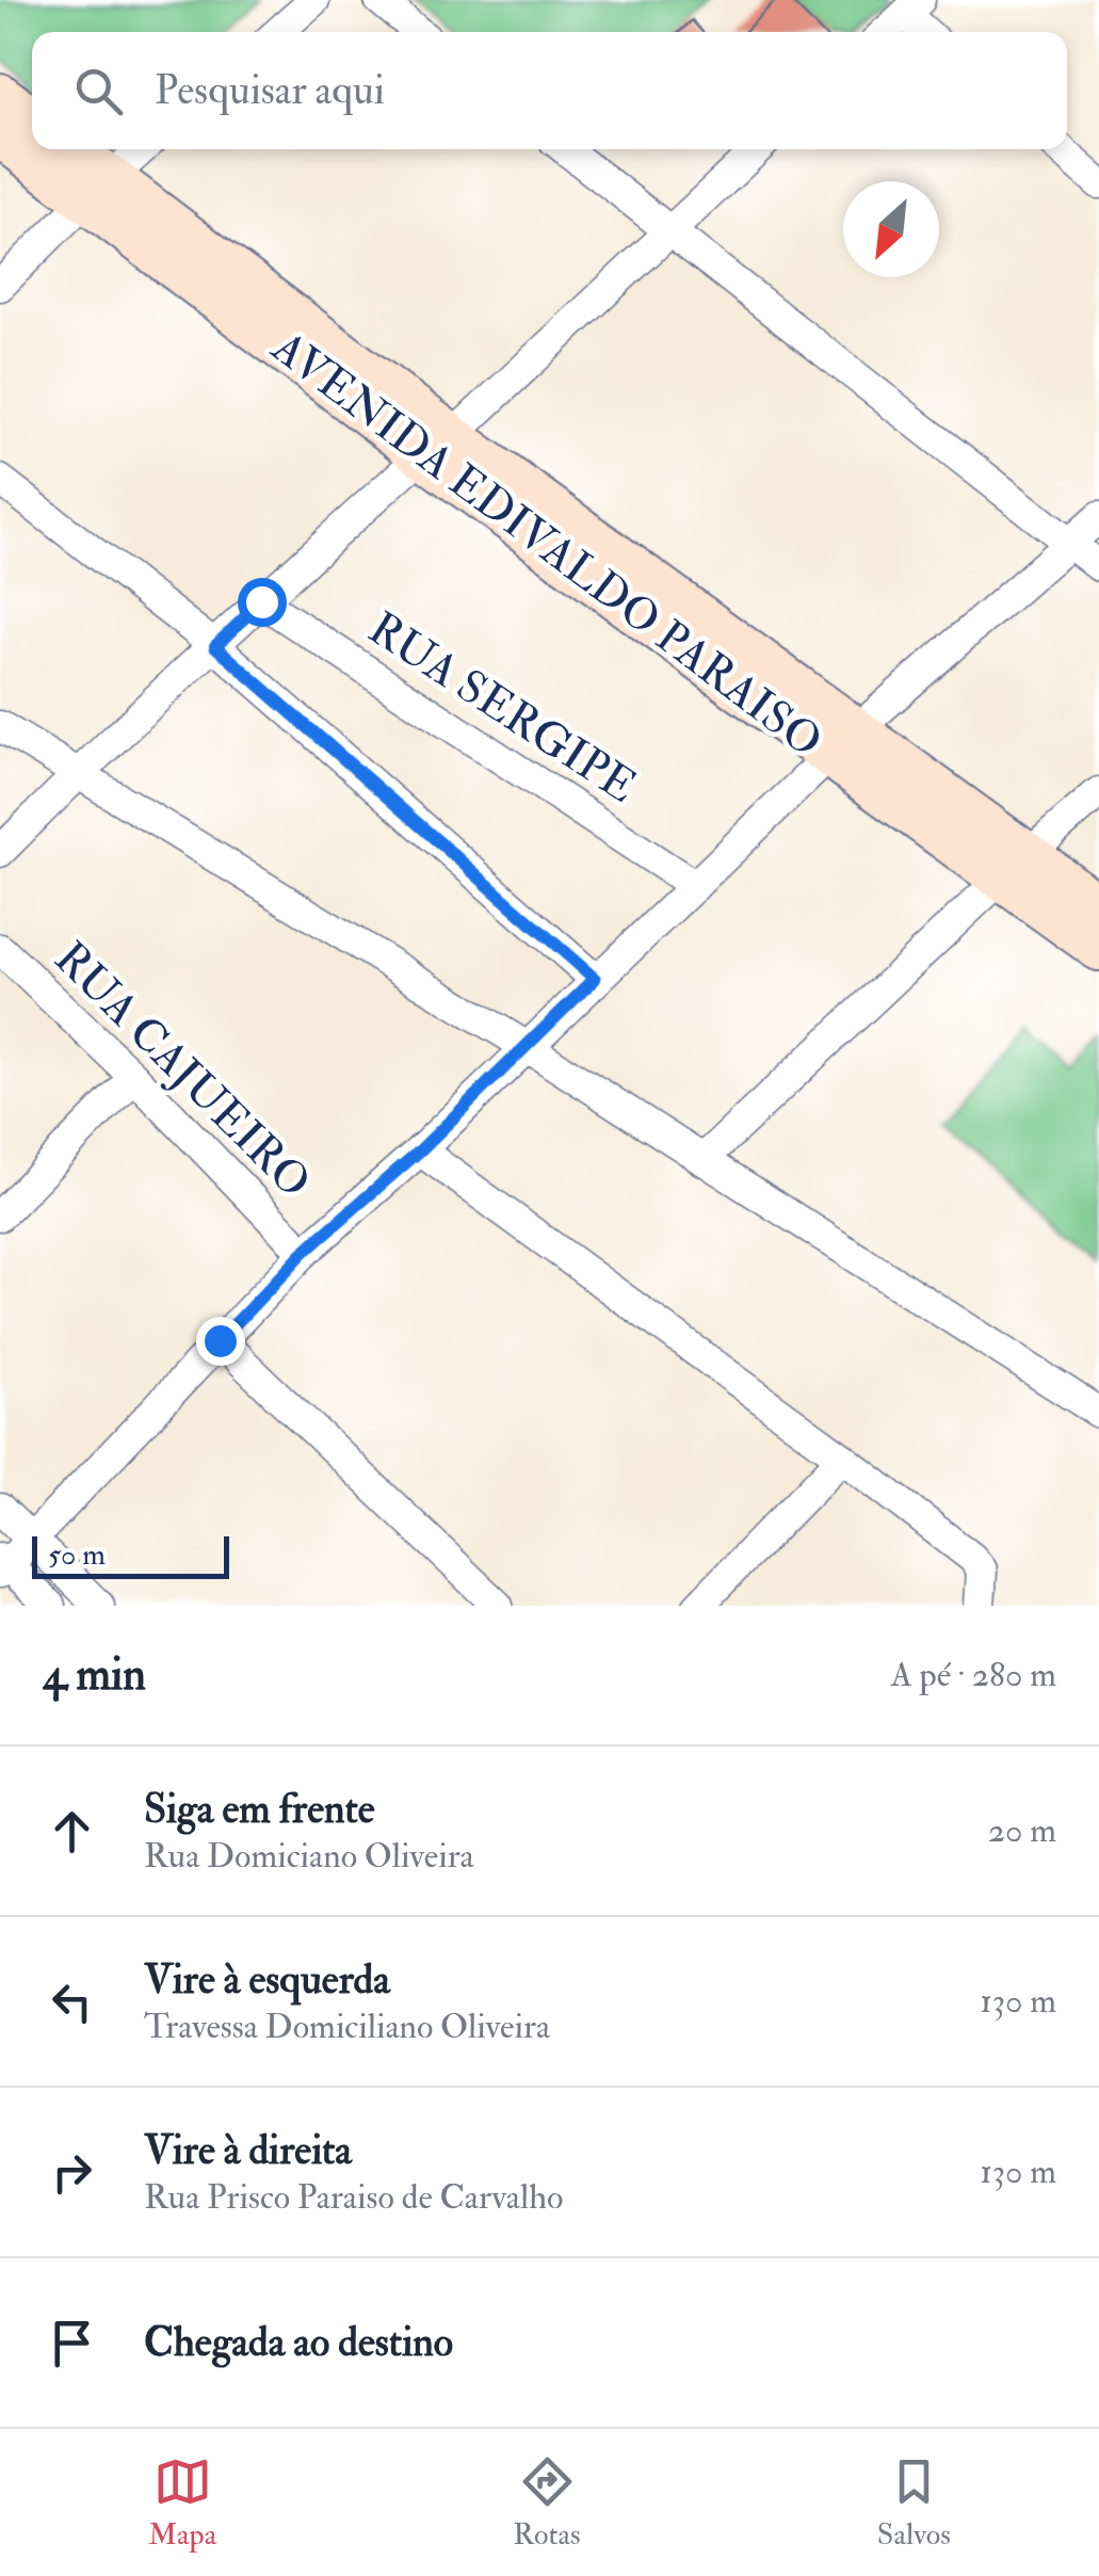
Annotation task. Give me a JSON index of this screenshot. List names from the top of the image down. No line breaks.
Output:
{"streets":{"main road":["AVENIDA EDIVALDO PARAISO"],"street":["RUA SERGIPE","RUA CAJUEIRO"]},"scale_bar":"50 m","north":"bottom left","page":{"search":"Pesquisar aqui","scale":"50 m","heading":["4 min","A pé · 280 m"],"list":[["Siga em frente","Rua Domiciano Oliveira","20 m"],["Vire à esquerda","Travessa Domiciliano Oliveira","130 m"],["Vire à direita","Rua Prisco Paraiso de Carvalho","130 m"],"Chegada ao destino"],"nav":["Mapa","Rotas","Salvos"]}}
